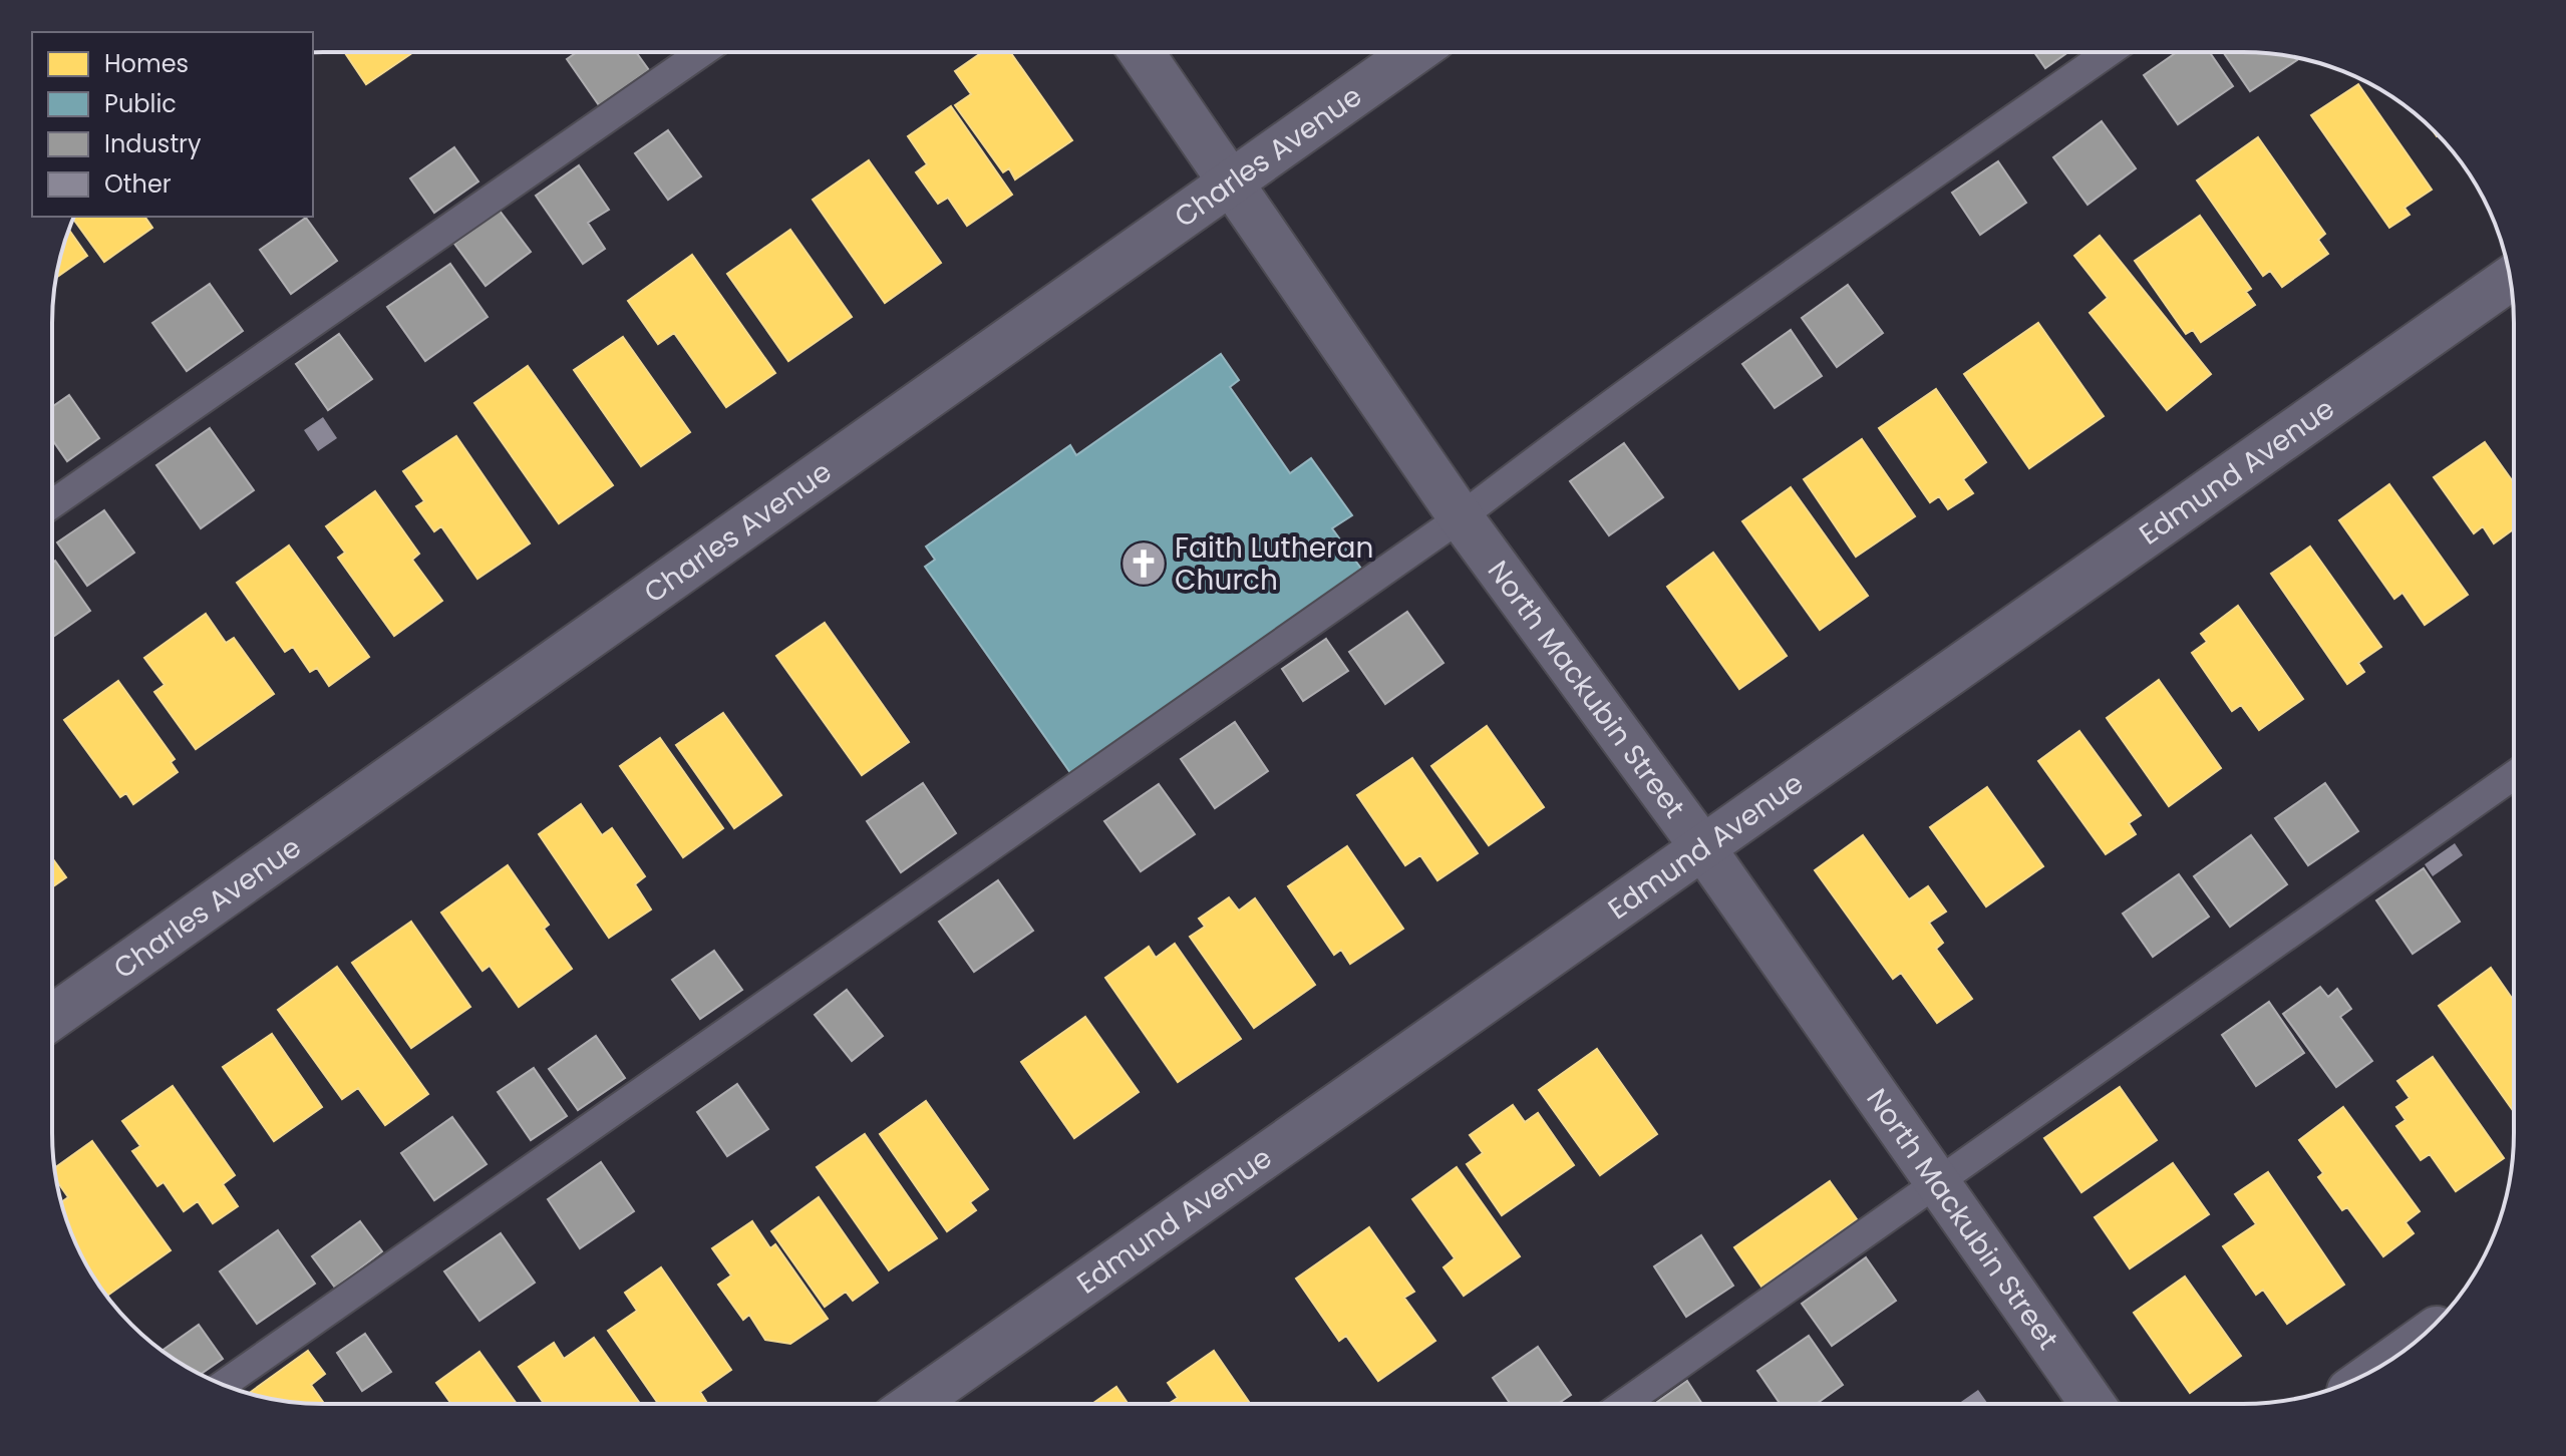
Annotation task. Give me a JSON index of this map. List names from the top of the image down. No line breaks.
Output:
{"streets":{"street":["Charles Avenue","Edmund Avenue","North Mackubin Street"]},"crossings":[["Charles Avenue","North Mackubin Street"],["Edmund Avenue","North Mackubin Street"]],"places":{"church":["Faith Lutheran Church"]},"legend":["Homes","Public","Industry","Other"]}
